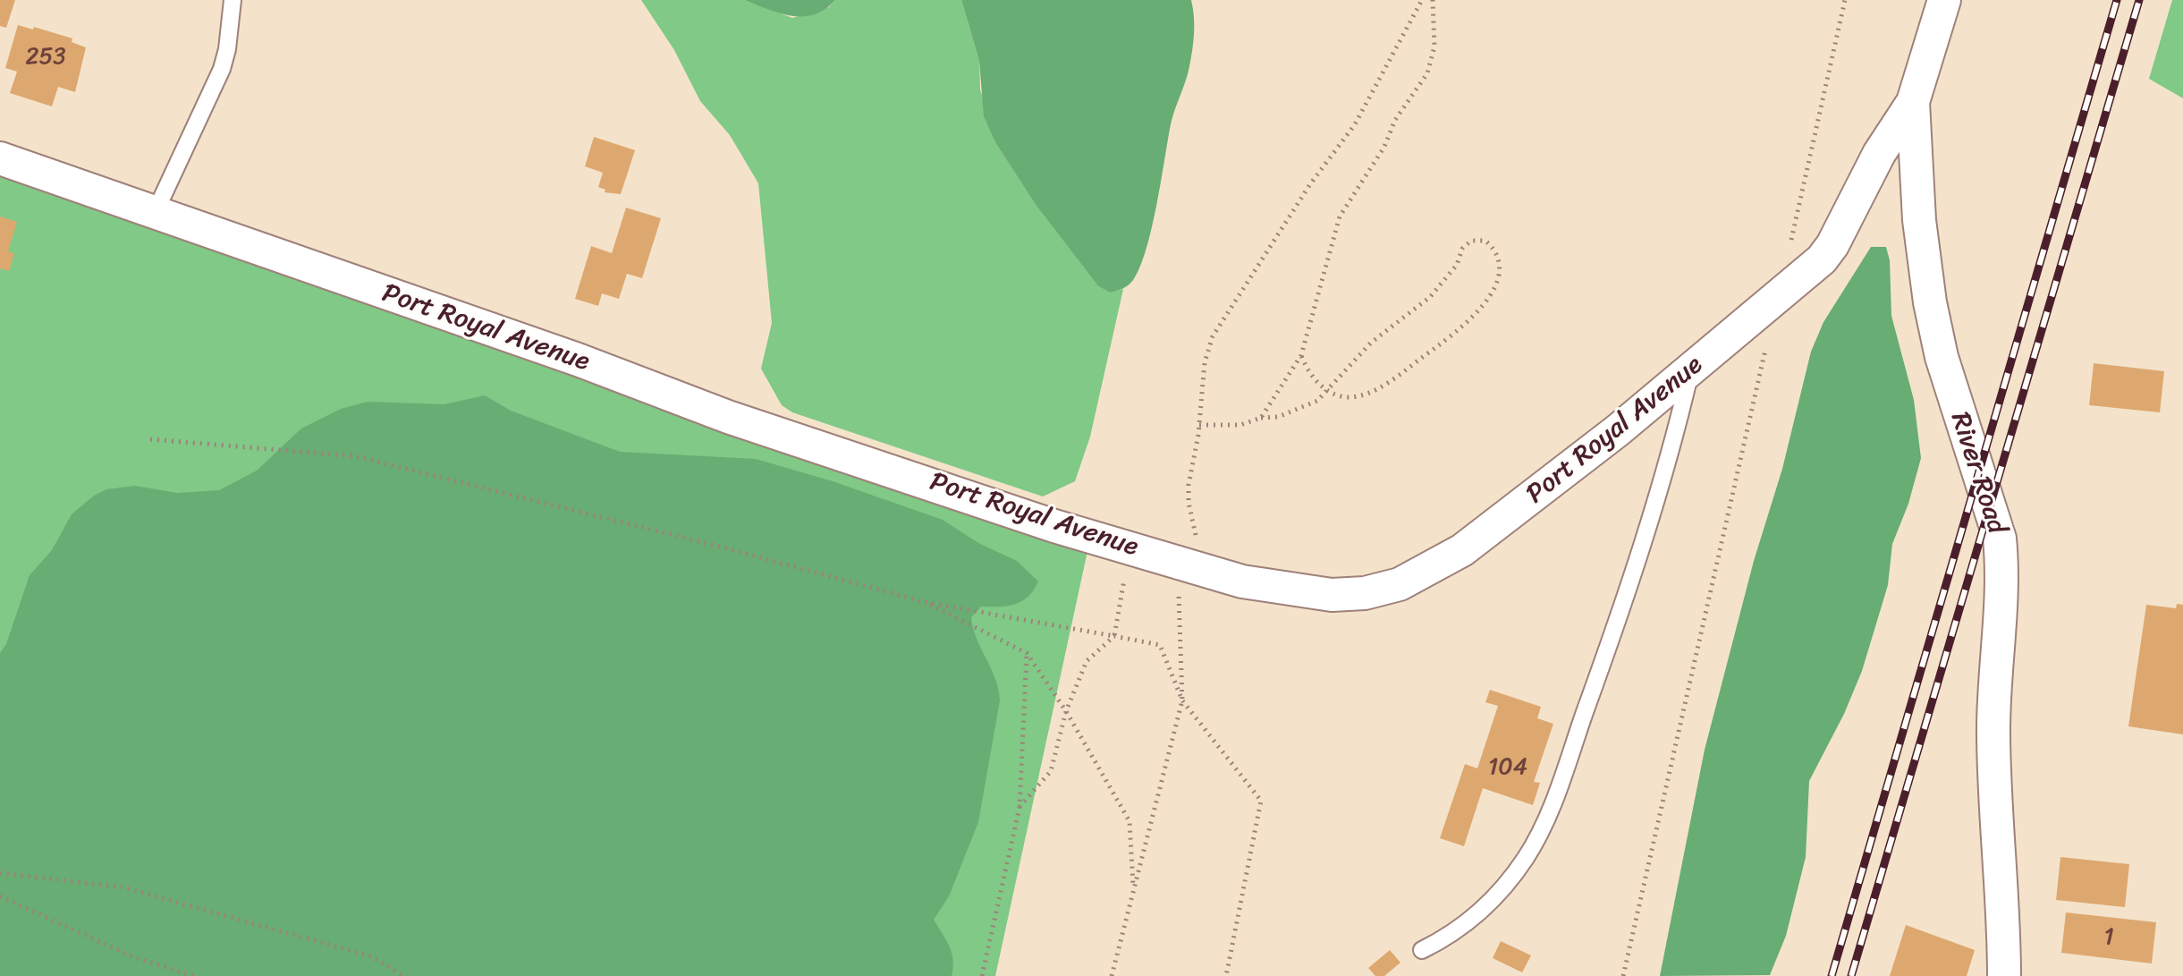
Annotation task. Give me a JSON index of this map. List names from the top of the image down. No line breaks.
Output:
{"streets":{"street":["Port Royal Avenue","River Road"]},"crossings":[["Port Royal Avenue","River Road"]],"house_numbers":["253","104","1"]}
